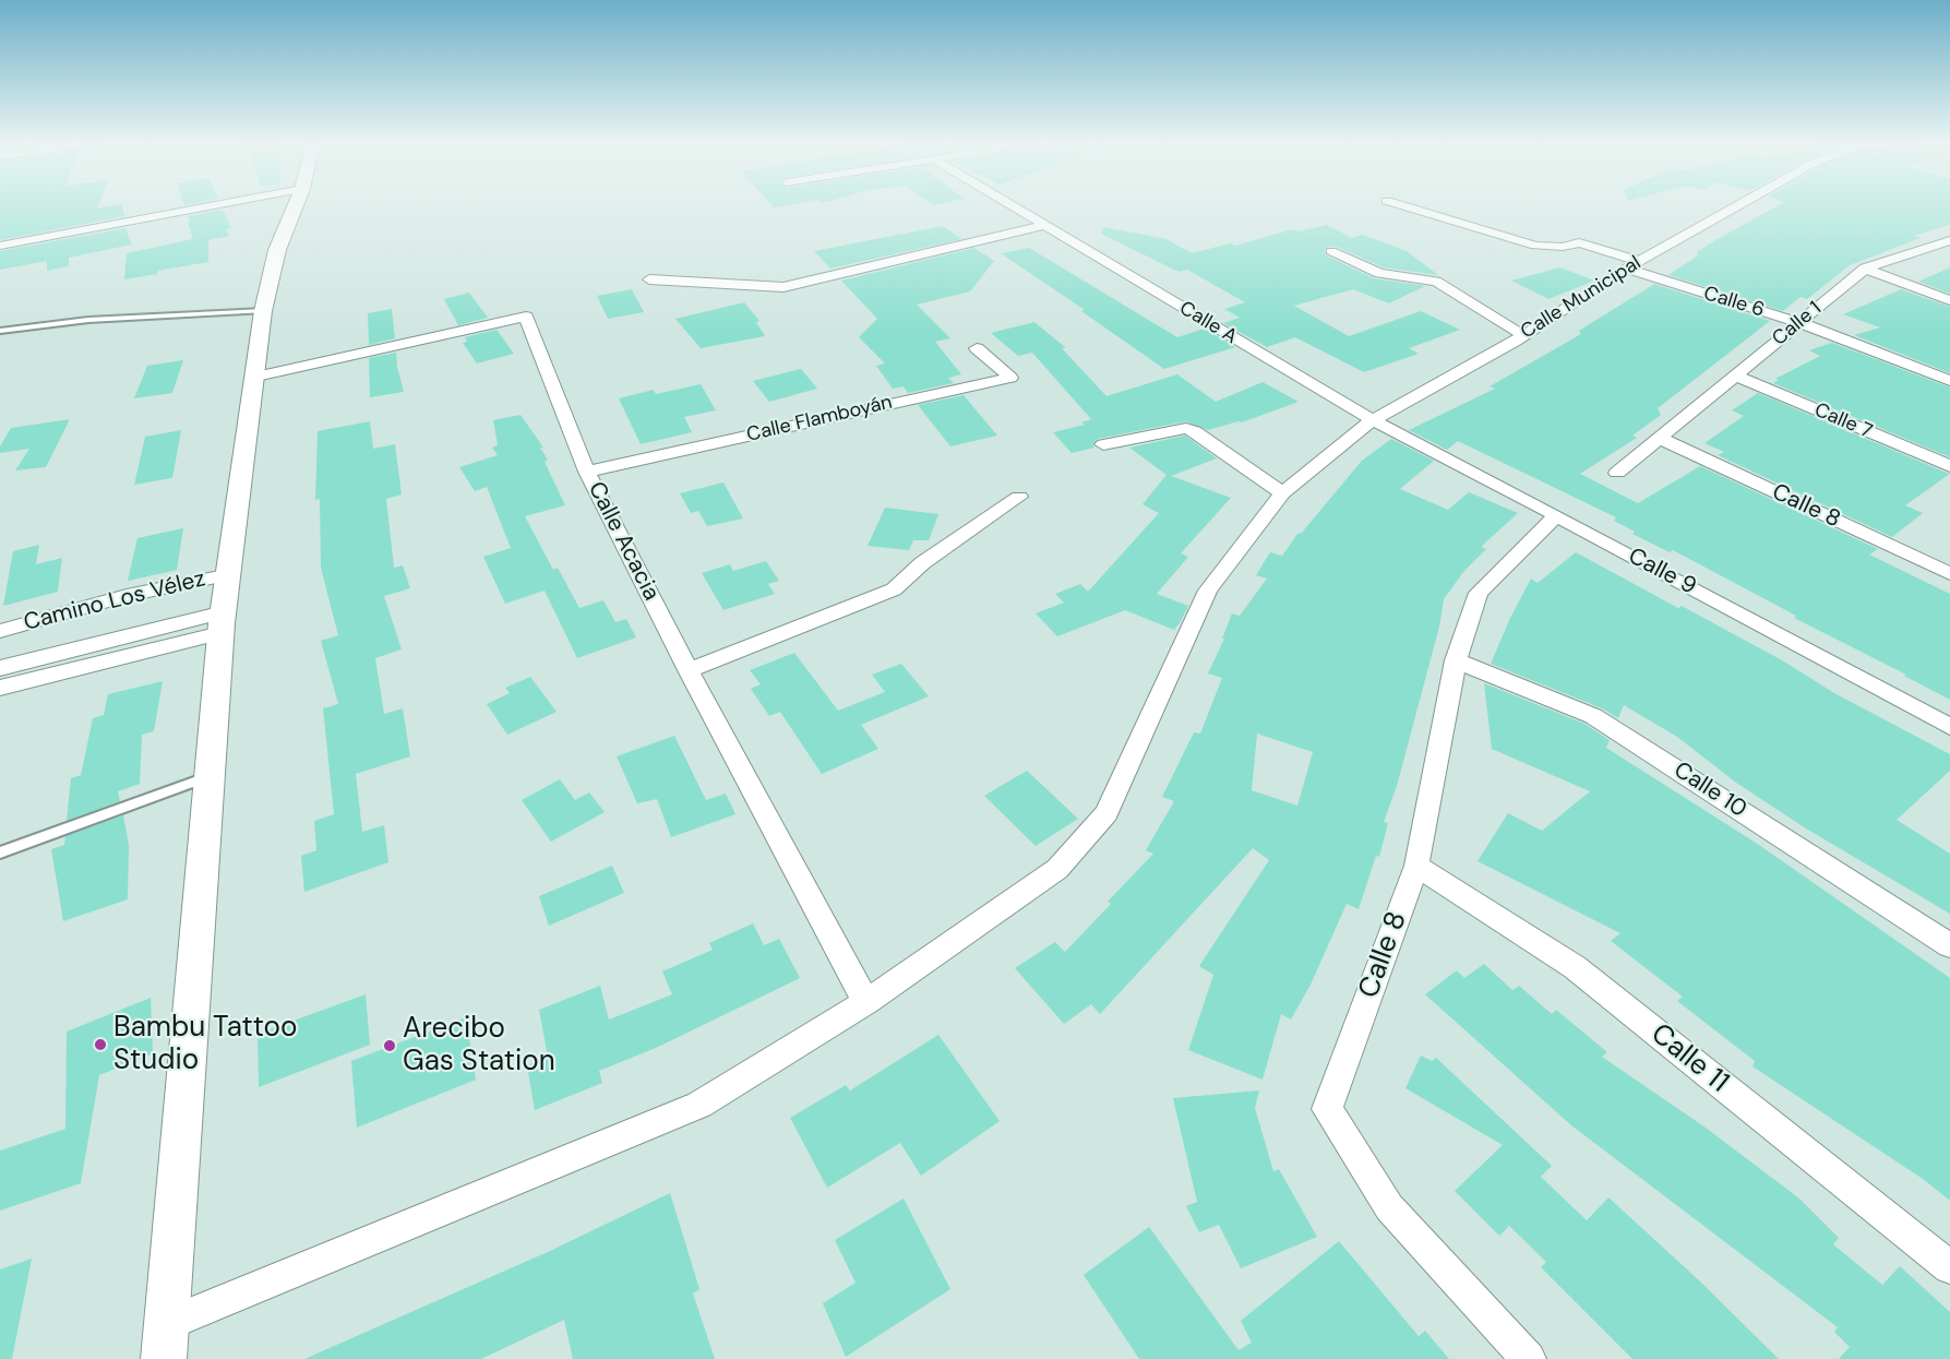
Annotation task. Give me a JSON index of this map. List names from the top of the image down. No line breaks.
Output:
{"streets":{"street":["Calle Municipal","Calle 6","Calle A","Calle 1","Calle Flamboyán","Calle 7","Calle 8","Calle Acacia","Calle 9","Camino Los Vélez","Calle 10","Calle 11"]},"crossings":[["Calle Municipal","Calle 6"],["Calle Municipal","Calle A"],["Calle Municipal","Calle Acacia"],["Calle Municipal","Calle 9"],["Calle 6","Calle 1"],["Calle A","Calle 9"],["Calle 1","Calle 7"],["Calle 1","Calle 8"],["Calle Flamboyán","Calle Acacia"],["Calle 8","Calle 9"],["Calle 8","Calle 10"],["Calle 8","Calle 11"]],"places":["Bambu Tattoo Studio","Arecibo Gas Station"]}
